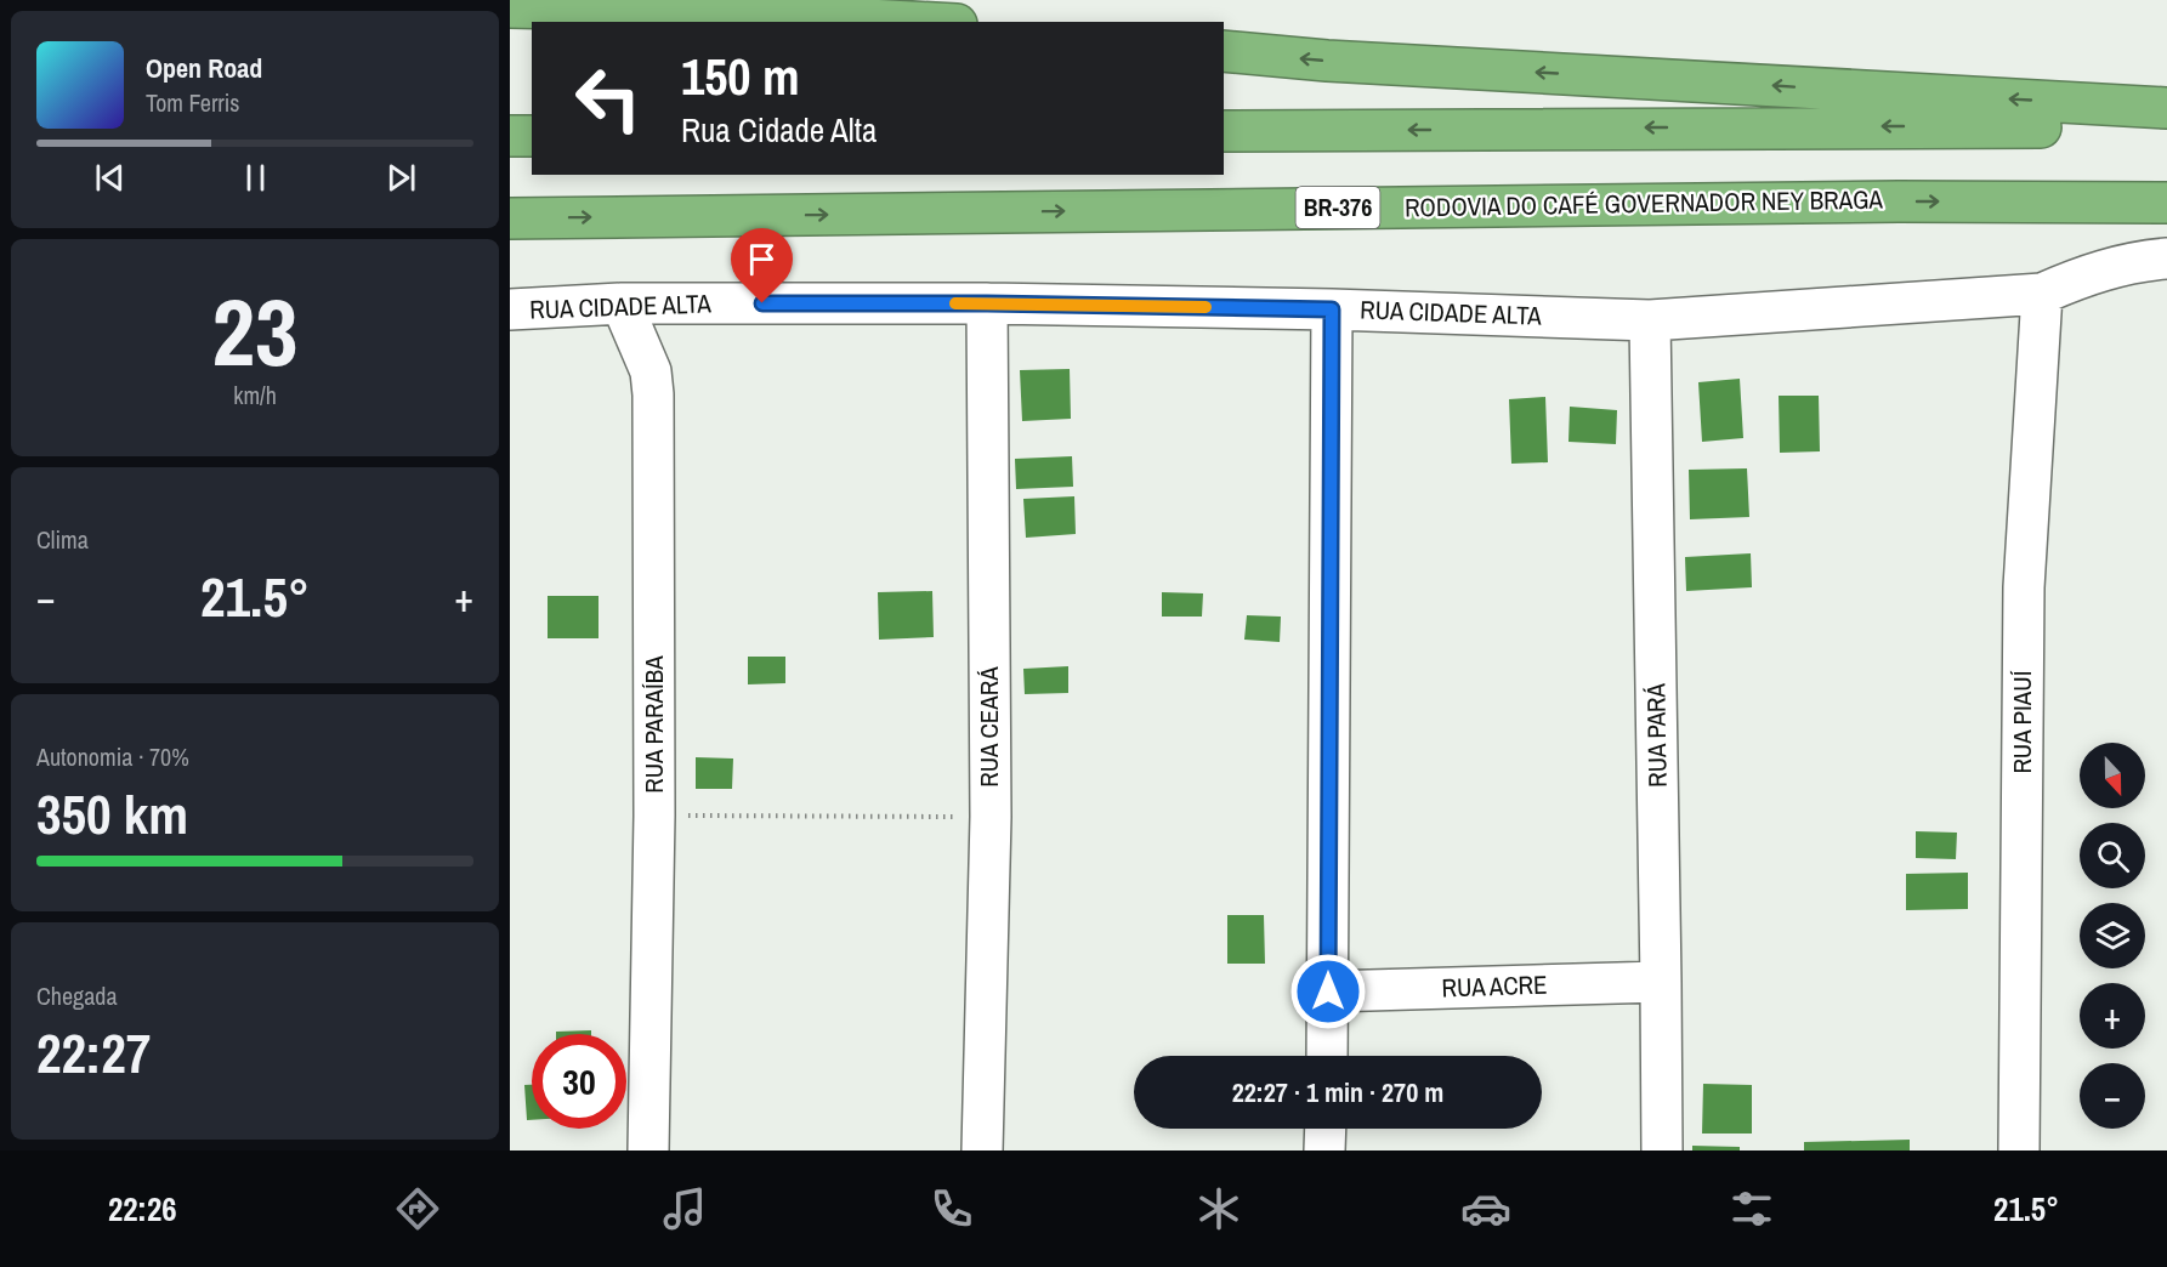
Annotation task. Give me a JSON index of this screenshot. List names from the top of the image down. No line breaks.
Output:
{"streets":{"highway":["RODOVIA DO CAFÉ GOVERNADOR NEY BRAGA","BR-376"],"street":["RUA CIDADE ALTA","RUA PIAUÍ","RUA PARAÍBA","RUA CEARÁ","RUA PARÁ","RUA ACRE"]},"crossings":[["RUA CIDADE ALTA","RUA PIAUÍ"],["RUA CIDADE ALTA","RUA PARAÍBA"],["RUA CIDADE ALTA","RUA CEARÁ"],["RUA CIDADE ALTA","RUA PARÁ"],["RUA PARÁ","RUA ACRE"]],"north":"bottom","page":{"turn":["150 m","Rua Cidade Alta"],"song":["Open Road","Tom Ferris"],"tile":[["23","km/h"],"Clima",["Autonomia · 70%","350 km"],["Chegada","22:27"]],"heat":["−","21.5°","+"],"map_buttons":["+","−"],"limit":"30","trip":"22:27 · 1 min · 270 m","tabs":["22:26","21.5°"]}}
